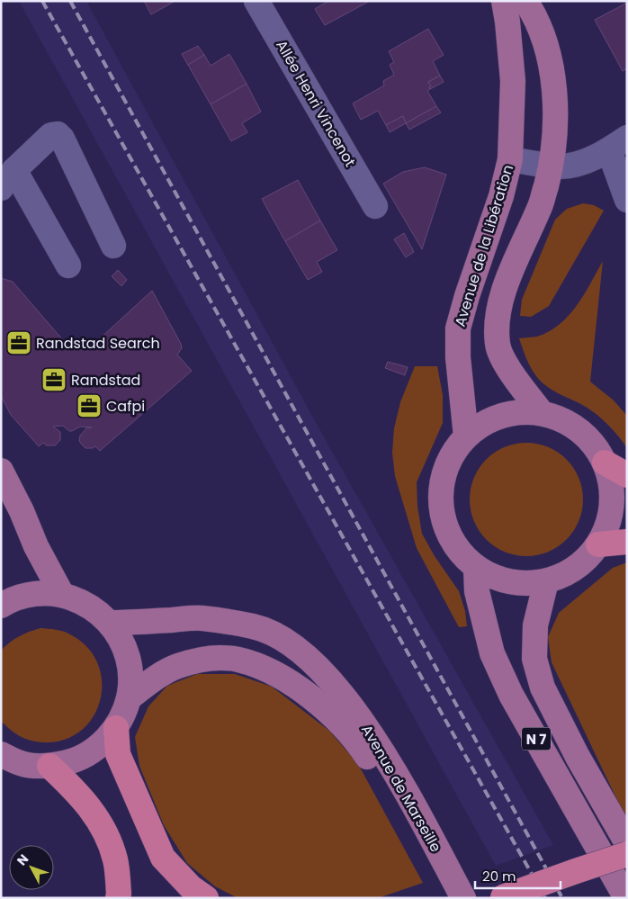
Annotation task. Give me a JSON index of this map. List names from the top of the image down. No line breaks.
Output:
{"streets":{"main road":["Avenue de la Libération","N 7","Avenue de Marseille"],"street":["Allée Henri Vincenot"]},"places":{"office":["Randstad Search","Randstad","Cafpi"]},"scale_bar":"20 m","north":"top left"}
